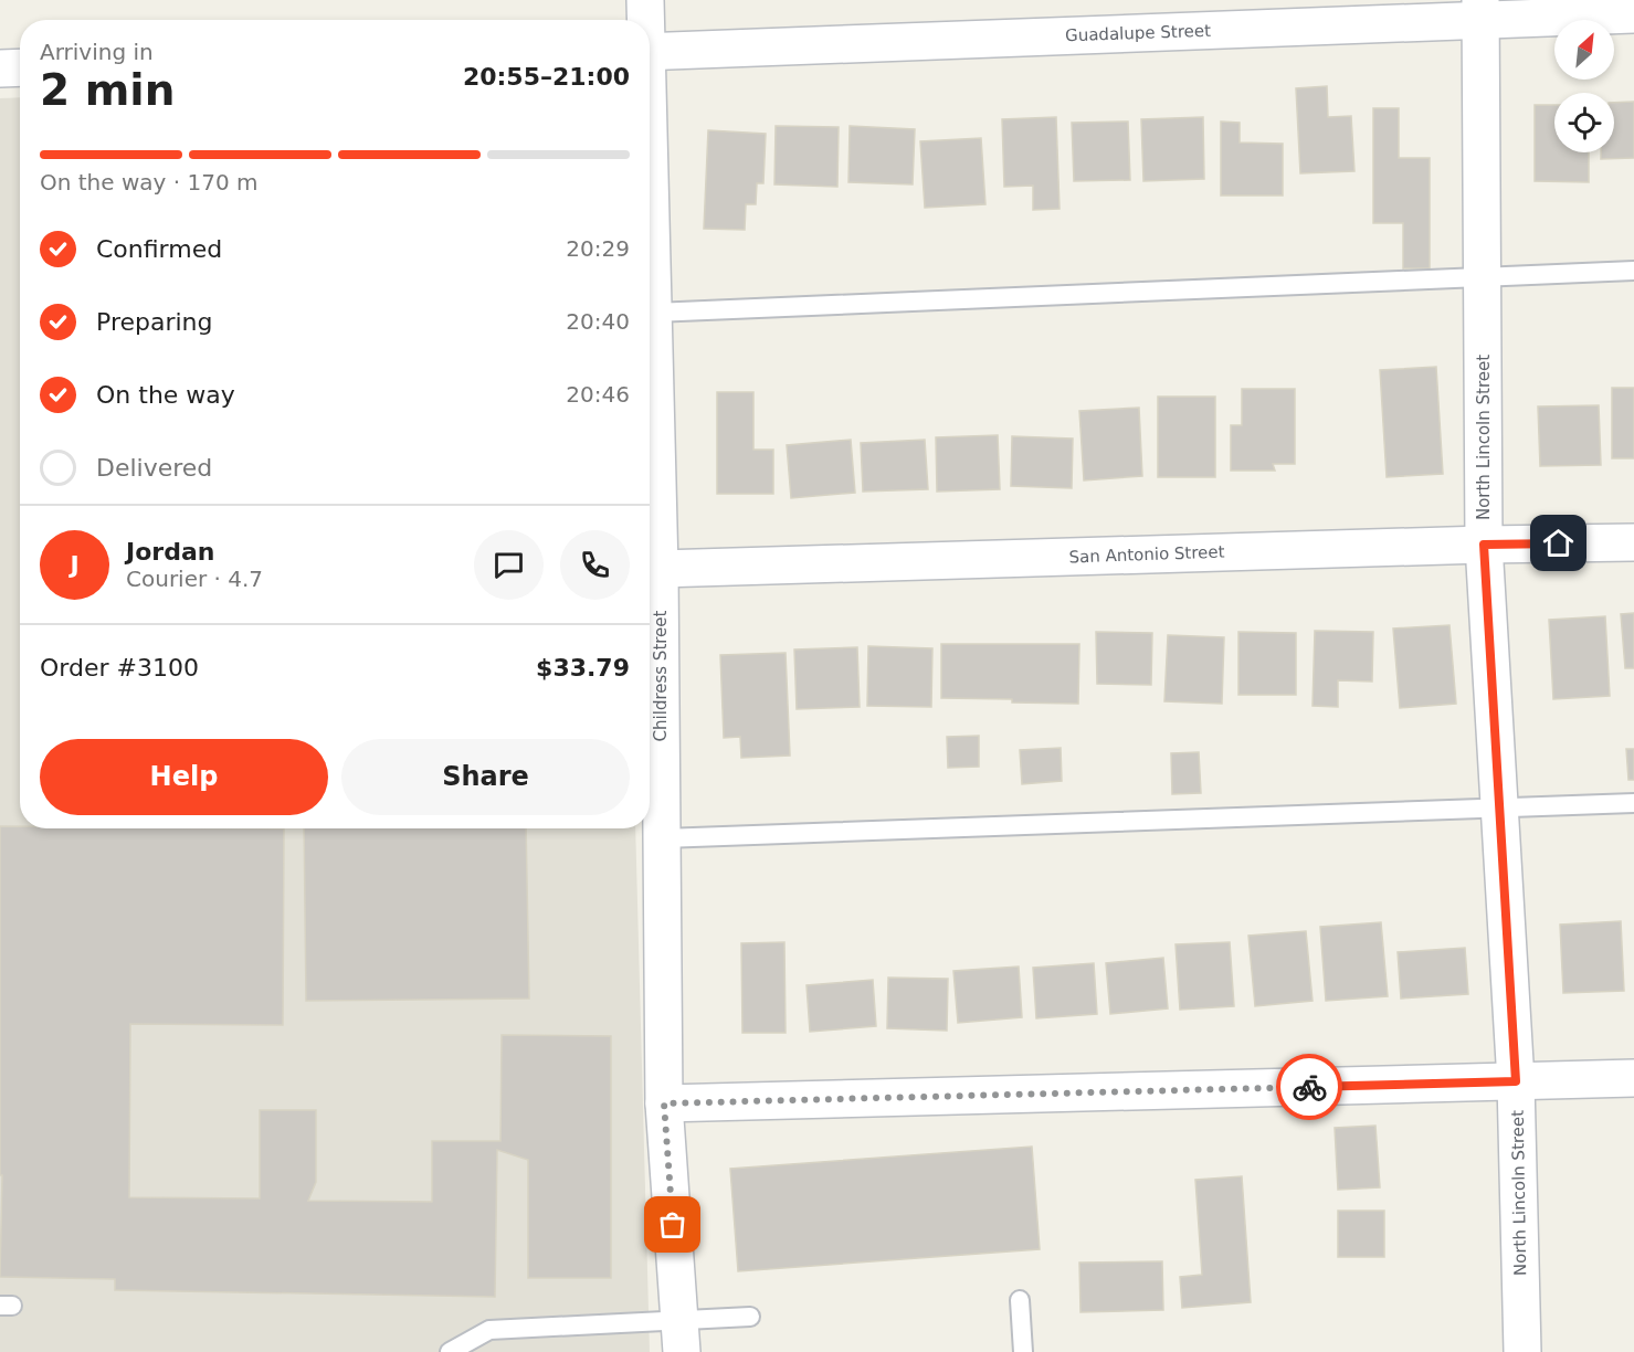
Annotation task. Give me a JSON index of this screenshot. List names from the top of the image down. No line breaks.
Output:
{"streets":{"street":["Guadalupe Street","North Lincoln Street","San Antonio Street","Childress Street"]},"crossings":[["Guadalupe Street","North Lincoln Street"],["North Lincoln Street","San Antonio Street"],["San Antonio Street","Childress Street"]],"north":"top right","page":{"heading":["2 min","Arriving in","20:55–21:00"],"panel":["Jordan","Courier · 4.7","Order #3100","$33.79"],"bar":"On the way · 170 m","list":[["Confirmed","20:29"],["Preparing","20:40"],["On the way","20:46"],"Delivered"],"round":"J","buttons":["Help","Share"]}}
